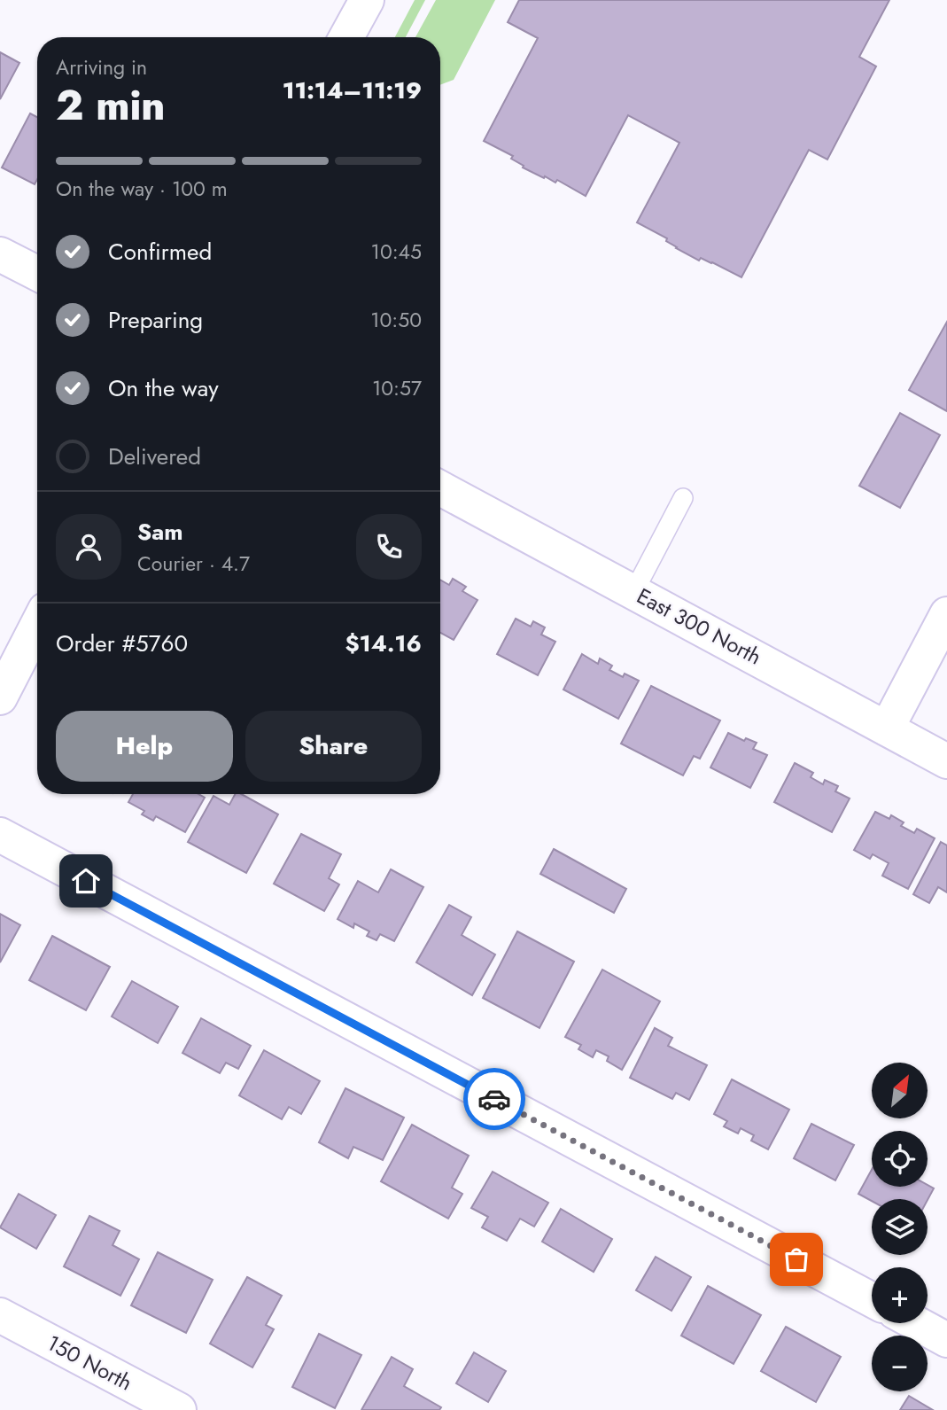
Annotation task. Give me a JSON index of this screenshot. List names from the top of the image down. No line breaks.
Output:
{"streets":{"street":["East 300 North","150 North"]},"north":"top right","page":{"heading":["2 min","Arriving in","11:14–11:19"],"panel":["Sam","Courier · 4.7","Order #5760","$14.16"],"bar":"On the way · 100 m","list":[["Confirmed","10:45"],["Preparing","10:50"],["On the way","10:57"],"Delivered"],"buttons":["Help","Share"],"map_buttons":["+","−"]}}
